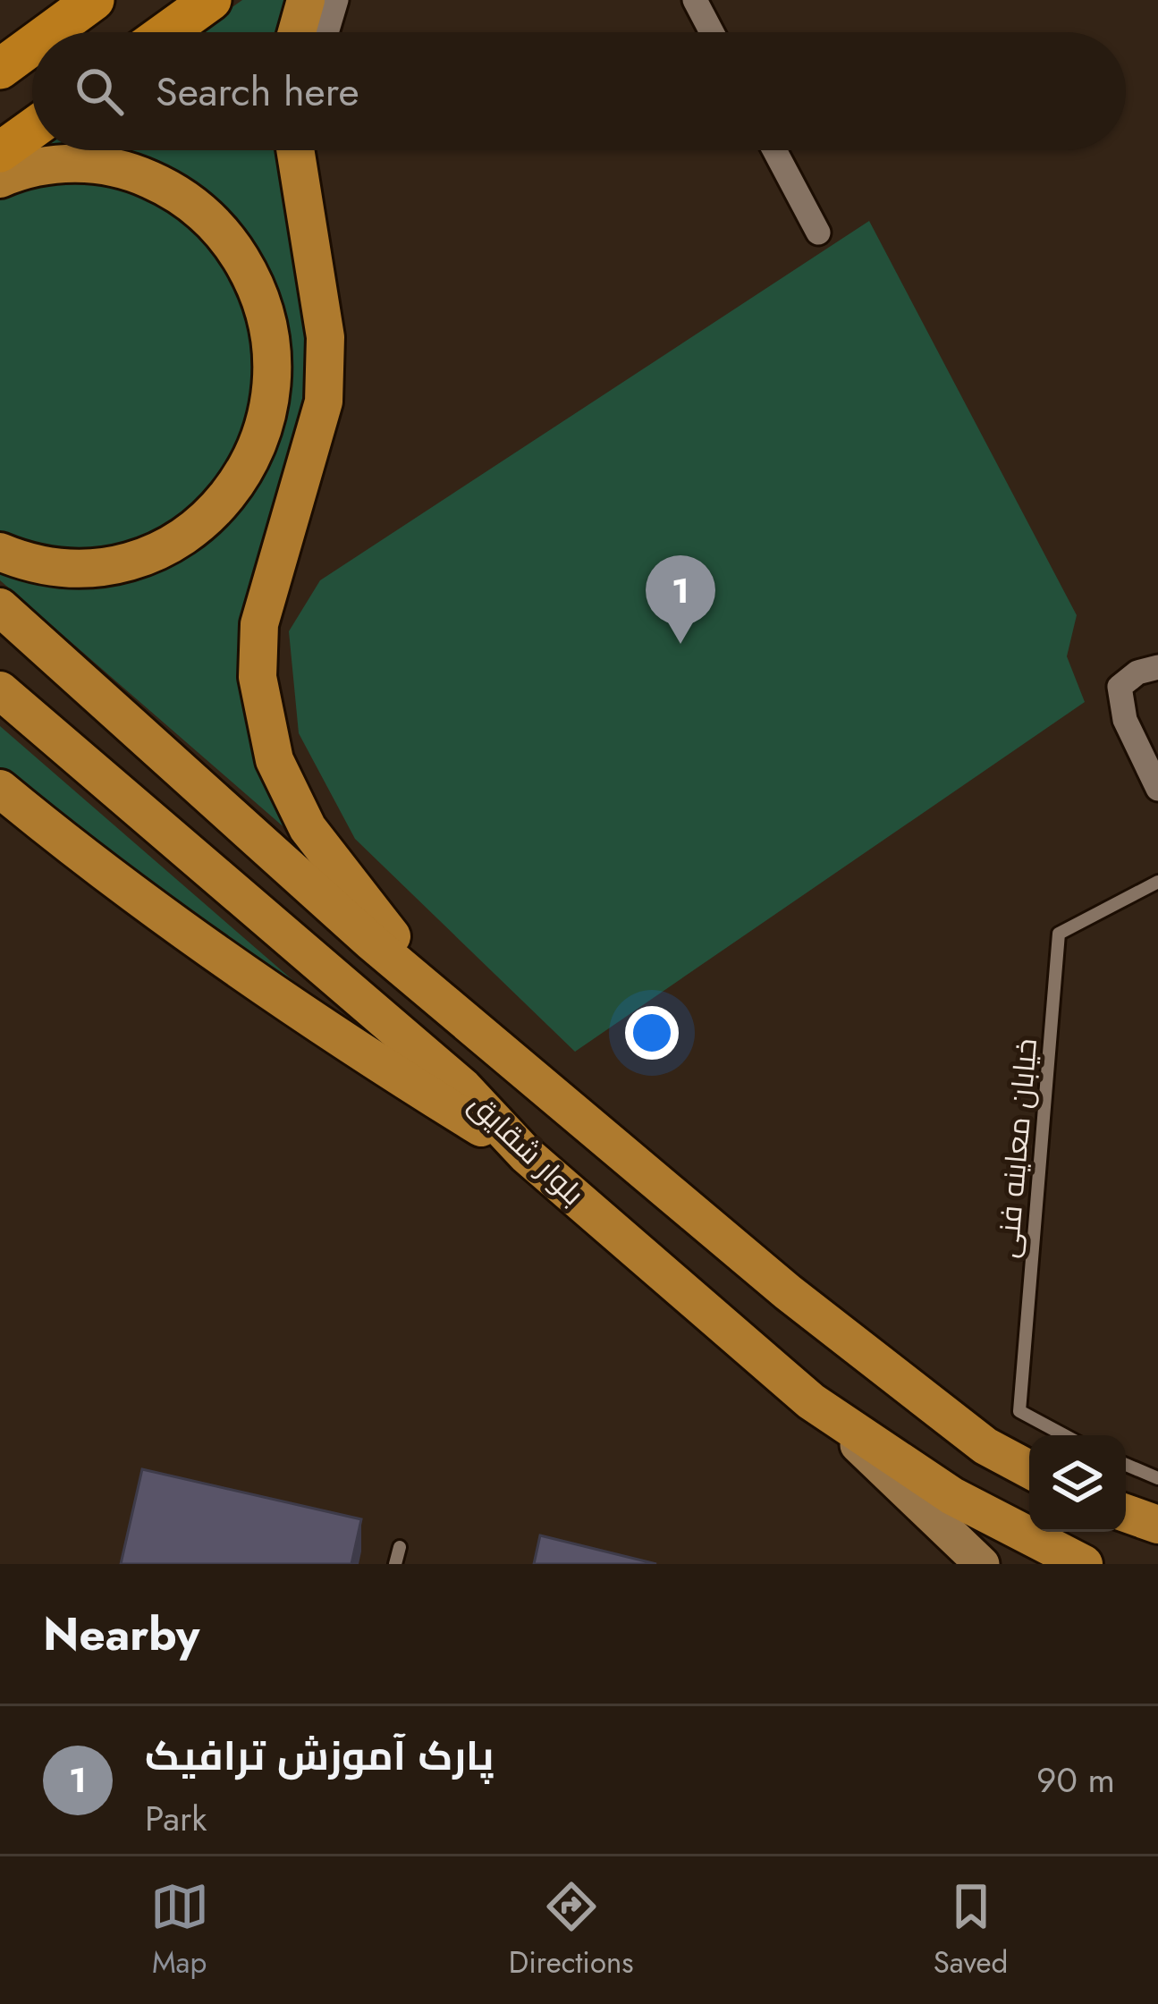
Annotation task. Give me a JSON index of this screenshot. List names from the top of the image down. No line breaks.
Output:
{"streets":{"main road":["بلوار شقایق"],"lane":["خیابان معاینه فنی"]},"page":{"search":"Search here","pins":"1","heading":"Nearby","list":[{"mark":"1","name":"پارک آموزش ترافیک","note":"Park","value":"90 m"}],"nav":["Map","Directions","Saved"]}}
